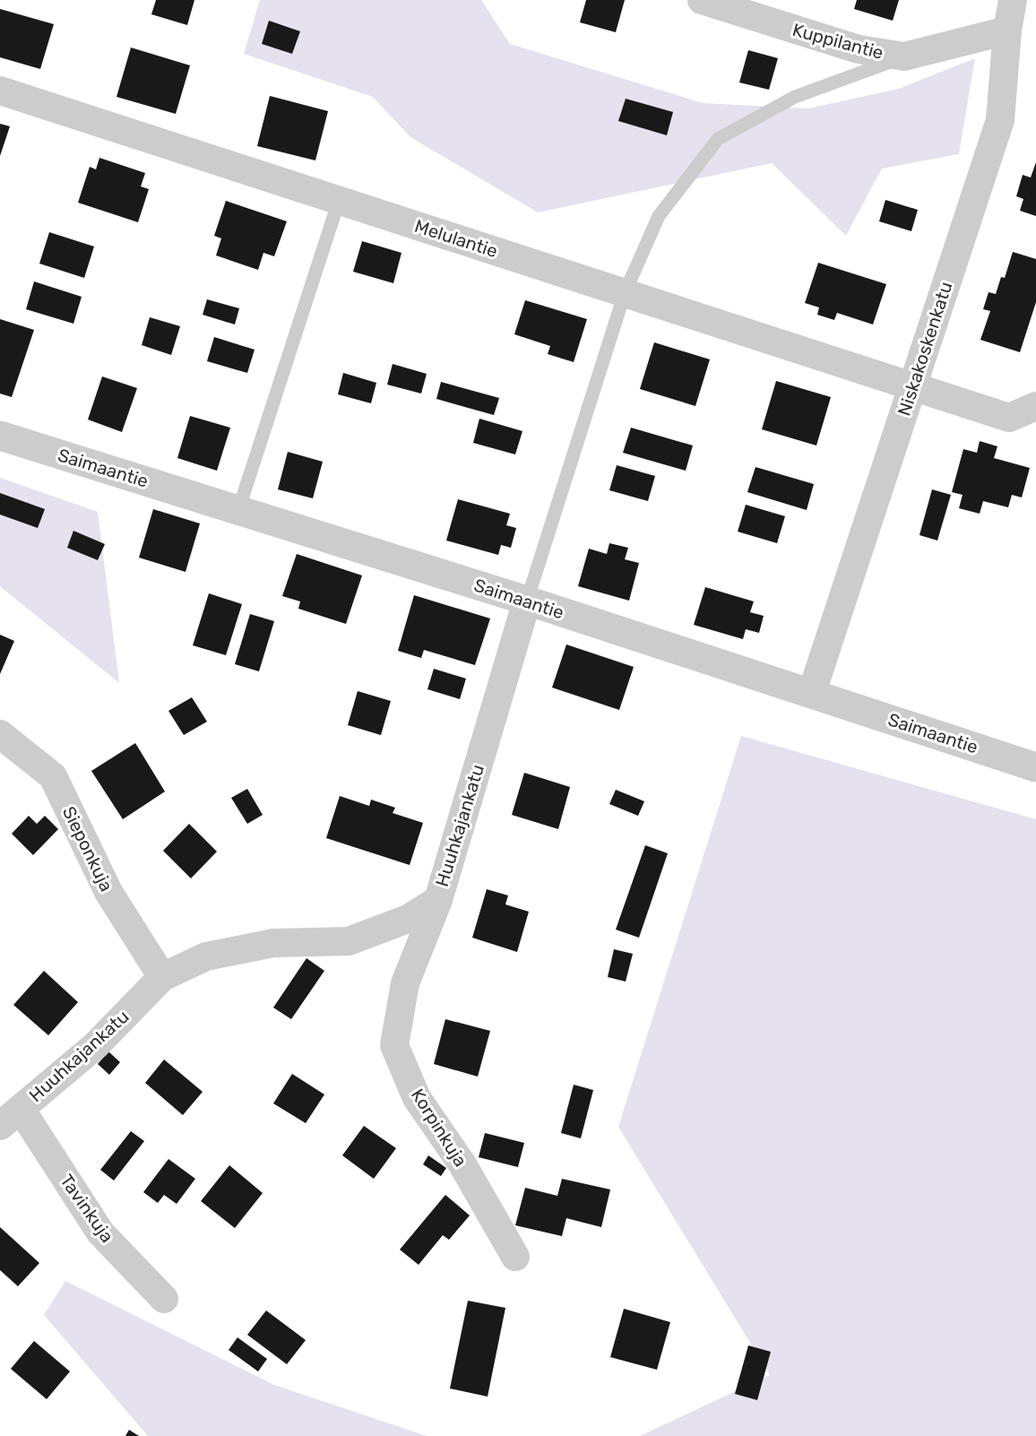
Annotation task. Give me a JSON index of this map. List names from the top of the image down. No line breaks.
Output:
{"streets":{"street":["Kuppilantie","Melulantie","Niskakoskenkatu","Saimaantie","Huuhkajankatu","Sieponkuja","Korpinkuja","Tavinkuja"]},"crossings":[["Kuppilantie","Niskakoskenkatu"],["Melulantie","Niskakoskenkatu"],["Niskakoskenkatu","Saimaantie"],["Saimaantie","Huuhkajankatu"],["Huuhkajankatu","Sieponkuja"],["Huuhkajankatu","Korpinkuja"],["Huuhkajankatu","Tavinkuja"]]}
